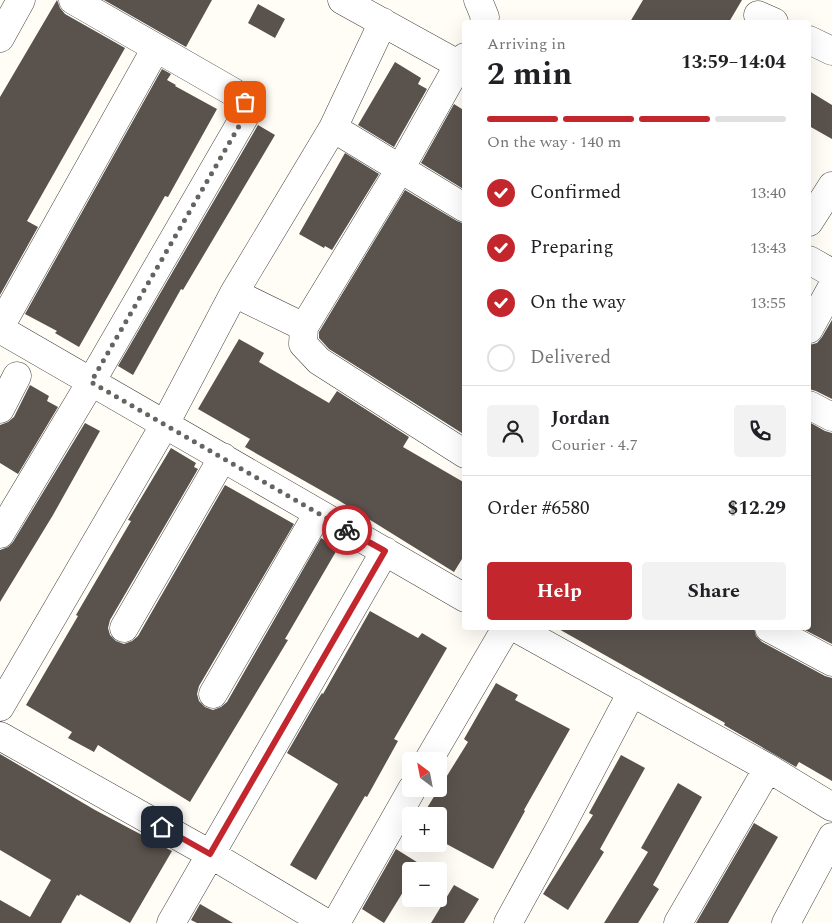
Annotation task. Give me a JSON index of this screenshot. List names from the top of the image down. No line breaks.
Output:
{"north":"top left","page":{"heading":["2 min","Arriving in","13:59–14:04"],"panel":["Jordan","Courier · 4.7","Order #6580","$12.29"],"bar":"On the way · 140 m","list":[["Confirmed","13:40"],["Preparing","13:43"],["On the way","13:55"],"Delivered"],"buttons":["Help","Share"],"map_buttons":["+","−"]}}
